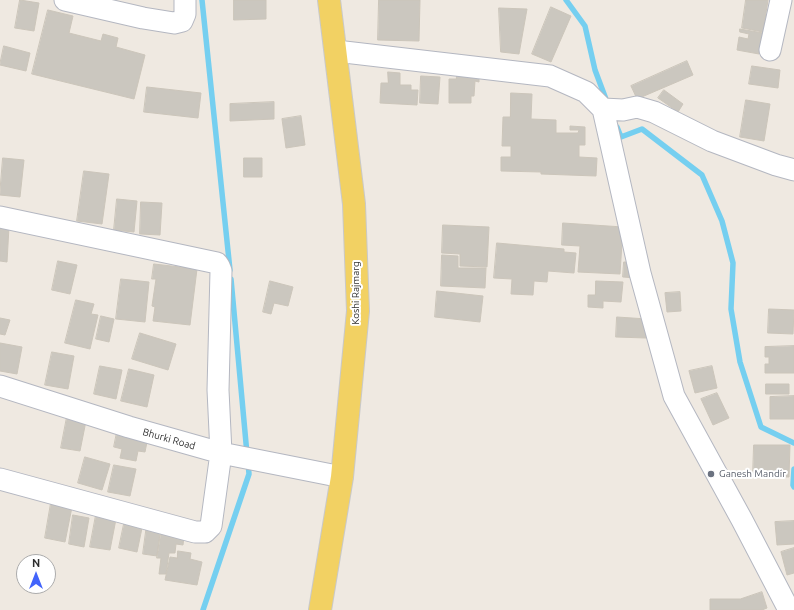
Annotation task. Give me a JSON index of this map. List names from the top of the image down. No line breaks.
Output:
{"streets":{"main road":["Koshi Rajmarg"],"street":["Bhurki Road"]},"crossings":[["Koshi Rajmarg","Bhurki Road"]],"places":["Ganesh Mandir"],"north":"top"}
